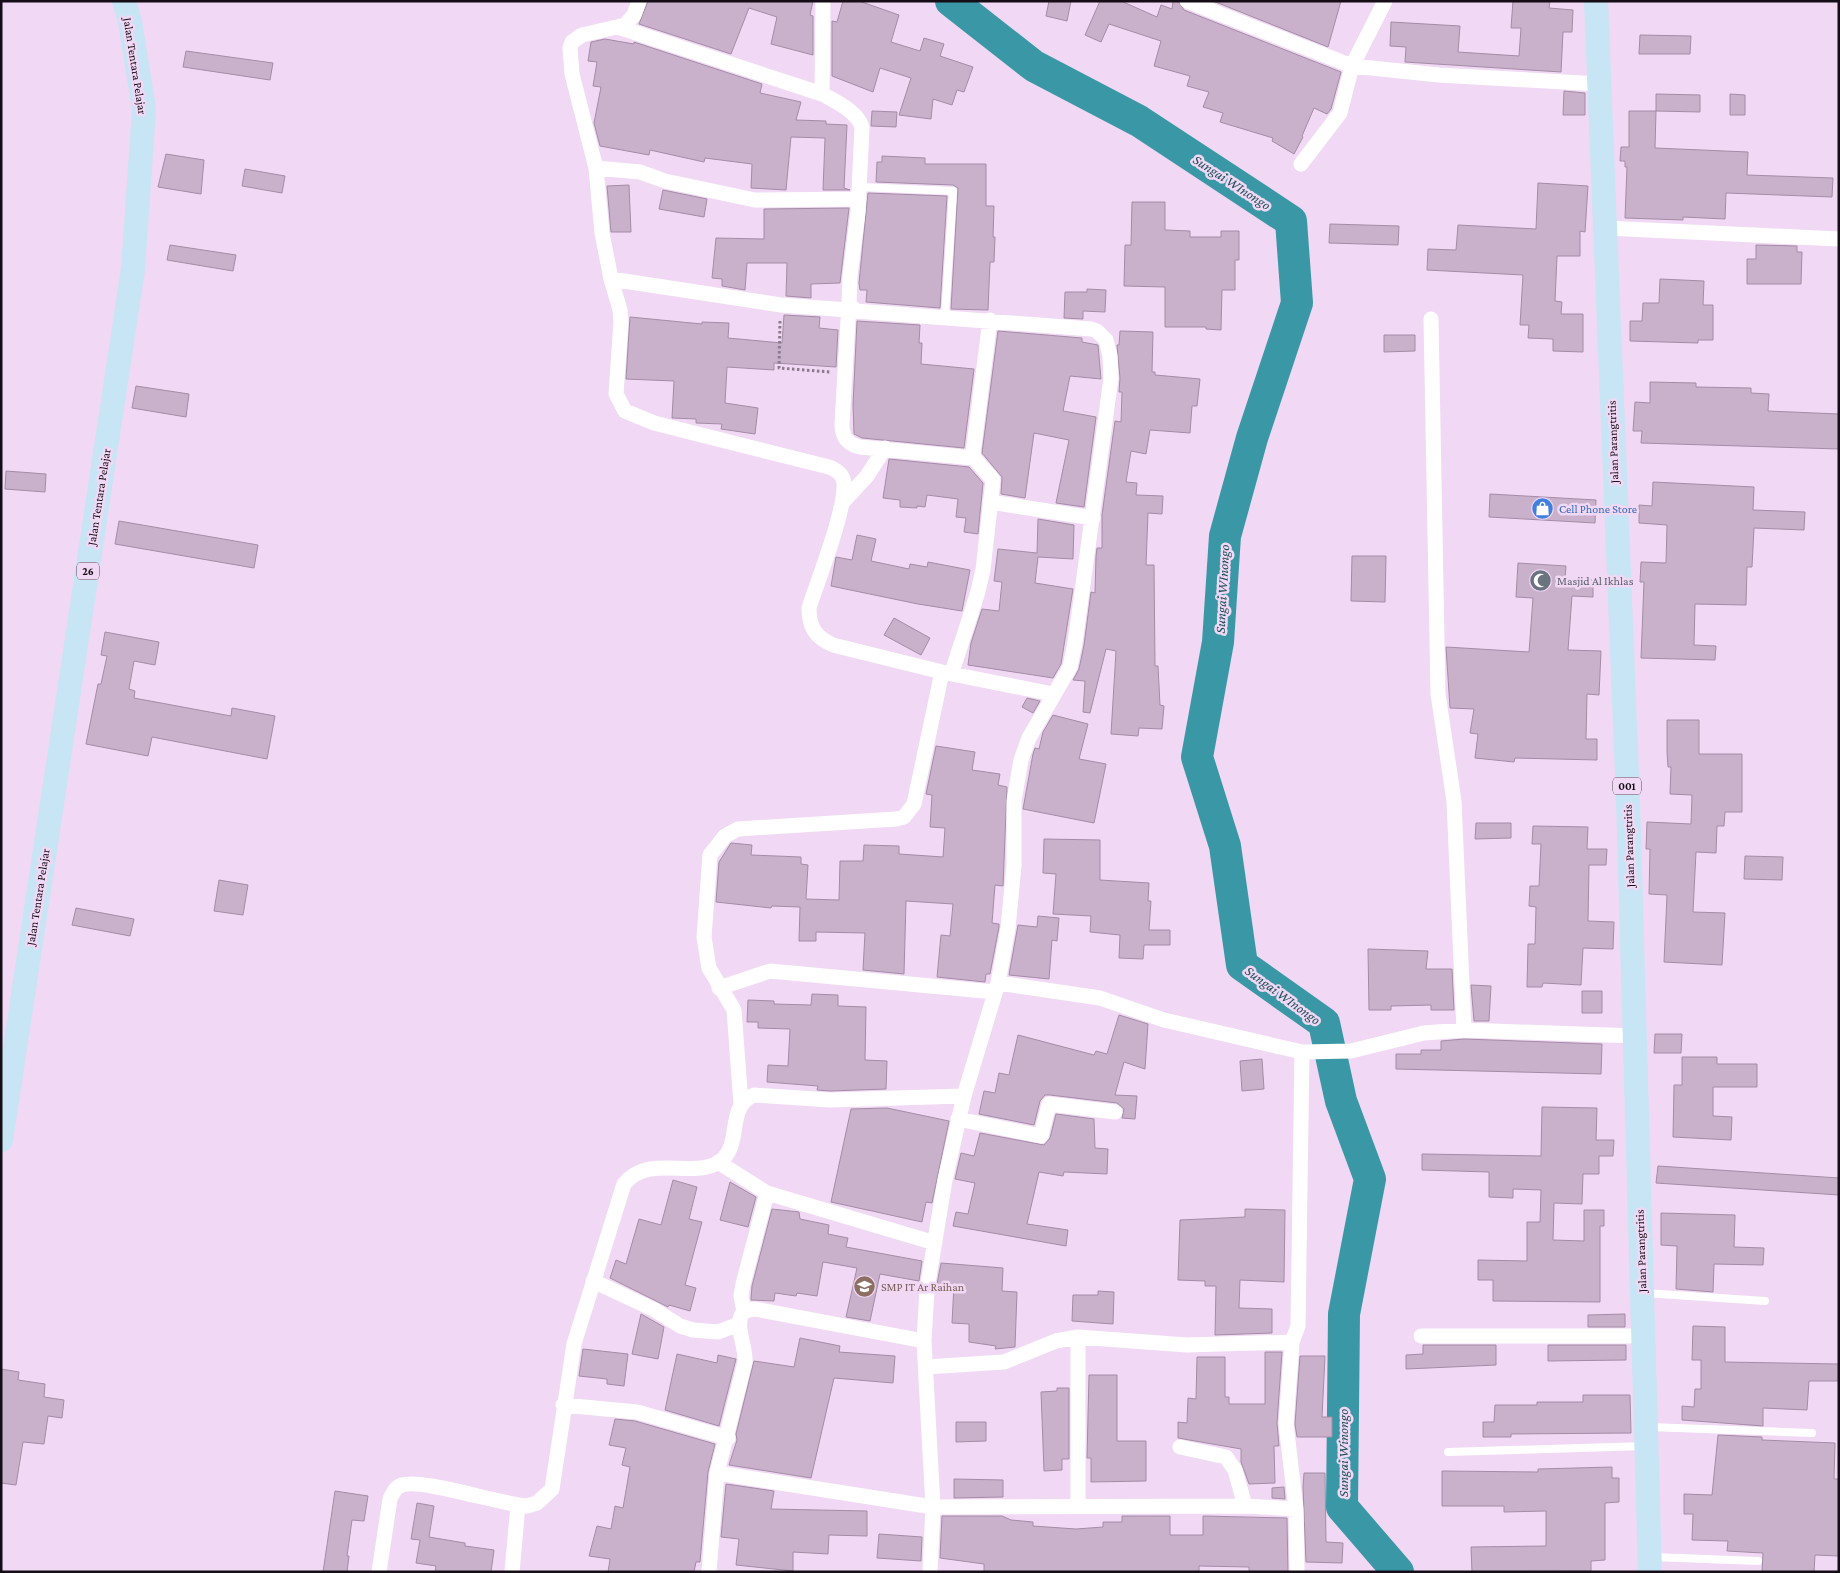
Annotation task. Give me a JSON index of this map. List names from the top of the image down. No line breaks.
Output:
{"streets":{"main road":["Jalan Tentara Pelajar","Jalan Parangtritis","26","001"]},"water":["Sungai WInongo","Sungai Winongo"],"places":{"shop":["Cell Phone Store"],"mosque":["Masjid Al Ikhlas"],"school or university":["SMP IT Ar Raihan"]}}
